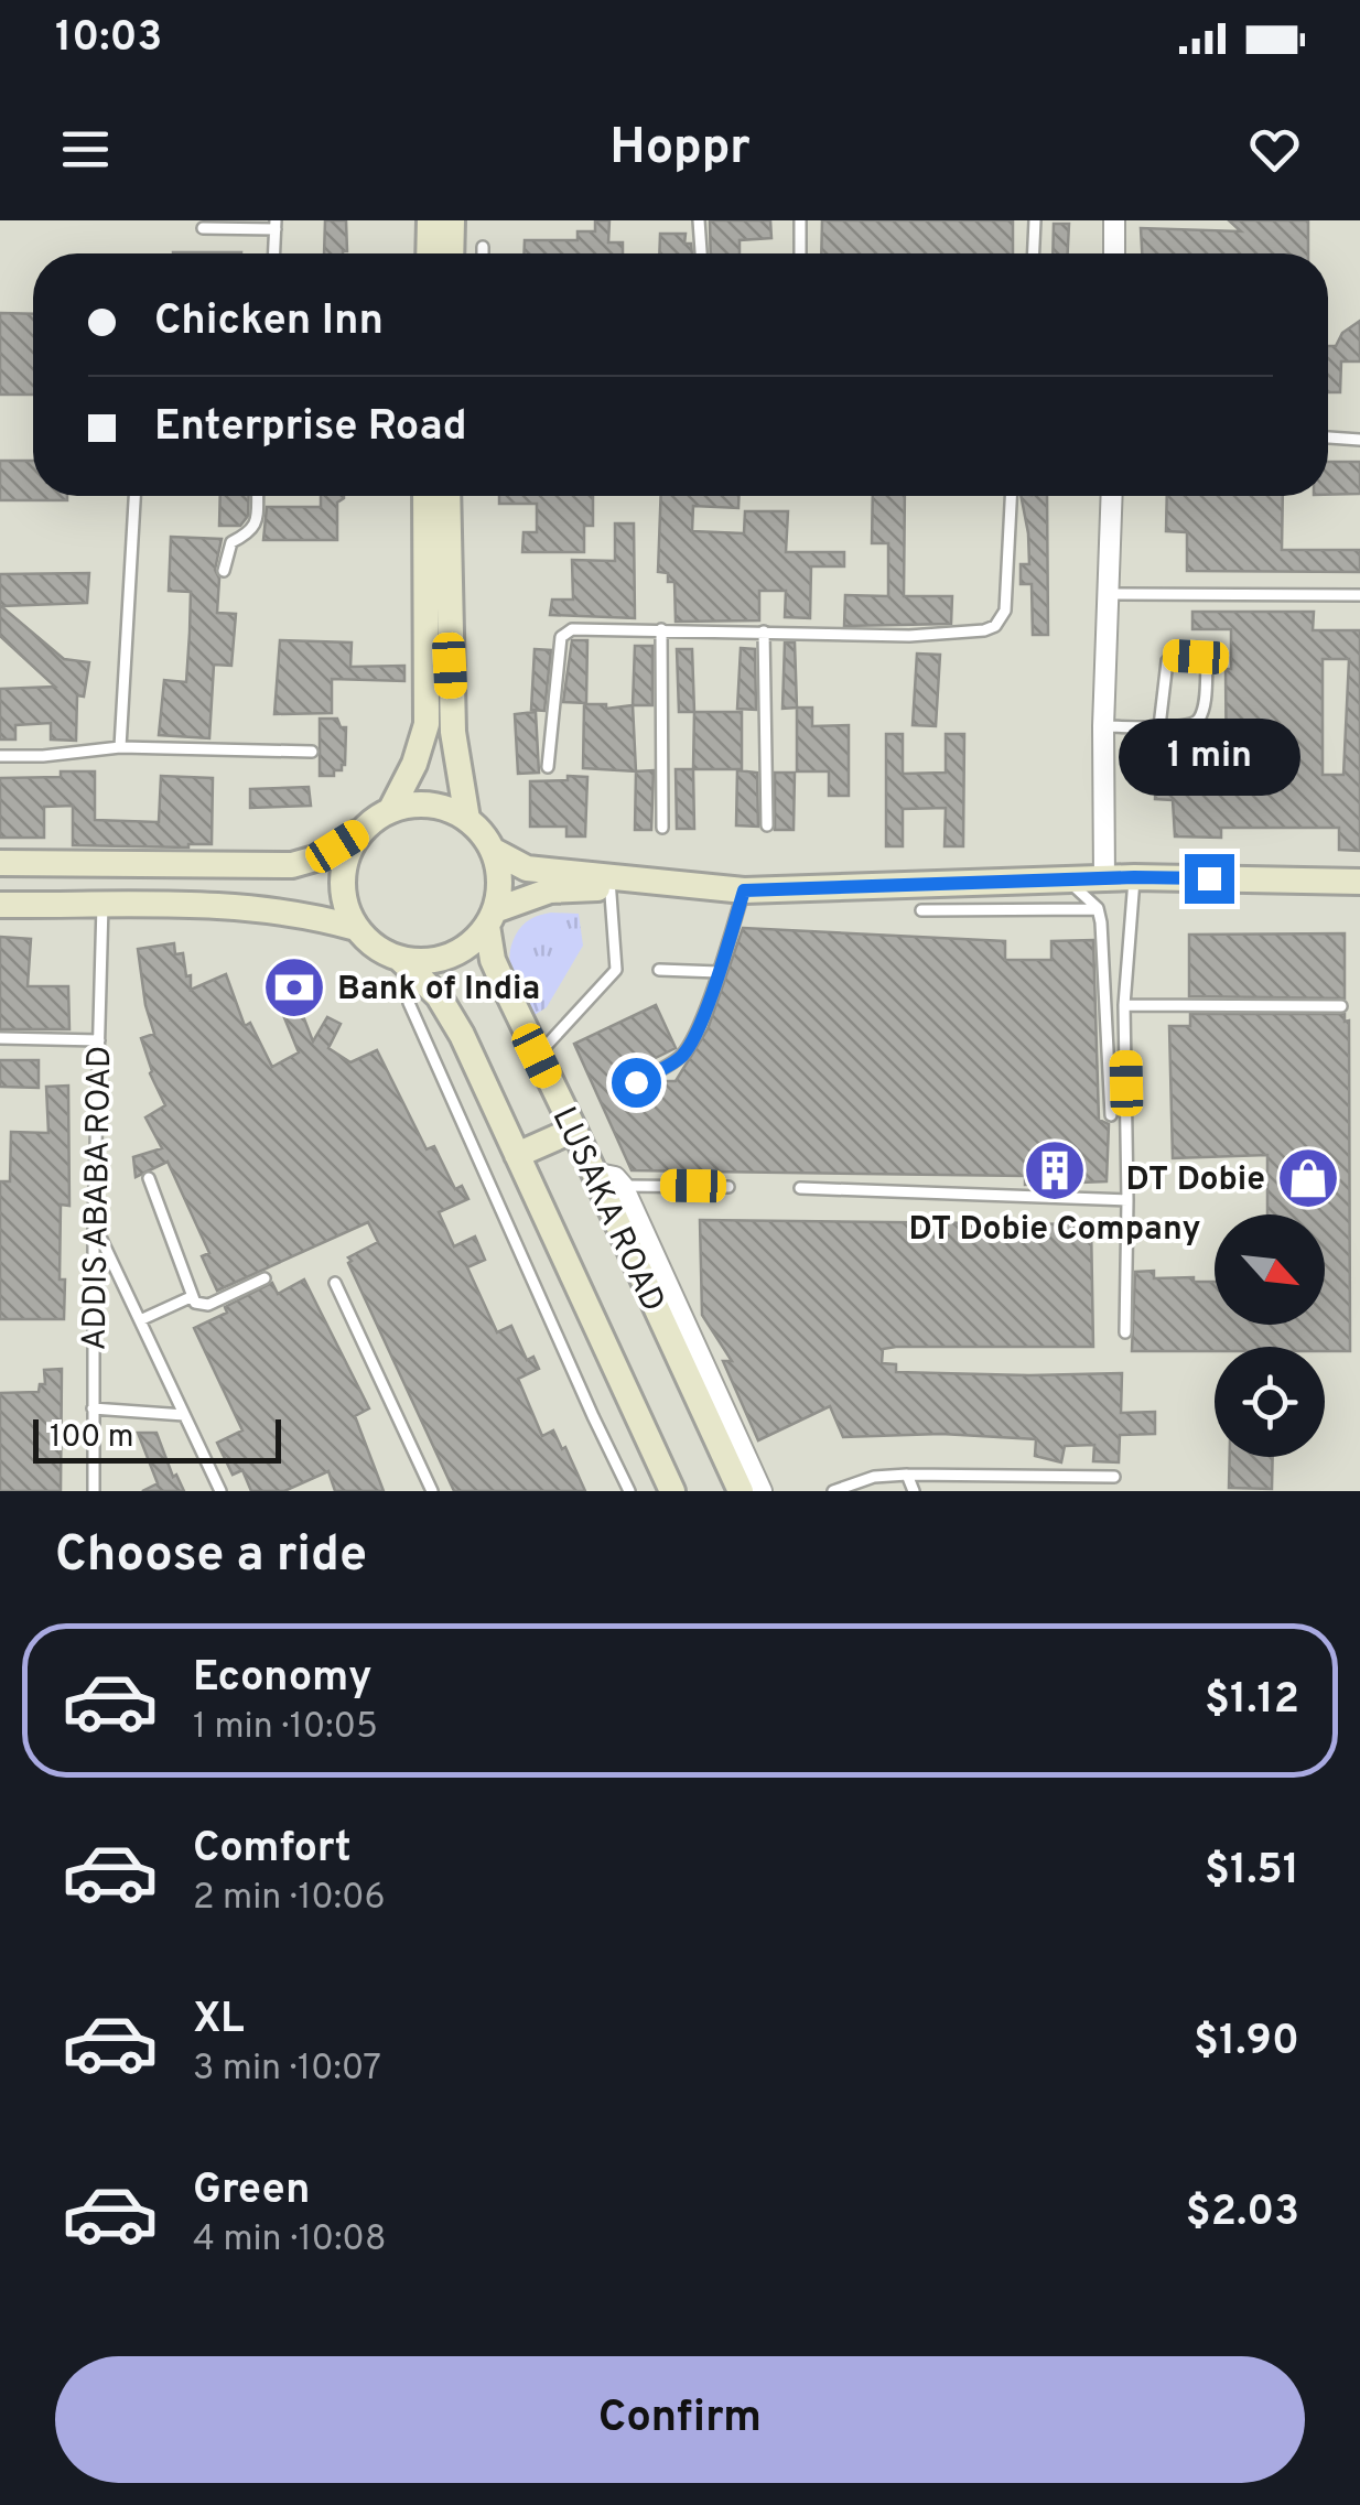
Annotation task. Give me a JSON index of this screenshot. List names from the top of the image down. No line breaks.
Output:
{"streets":{"main road":["LUSAKA ROAD"],"lane":["ADDIS ABABA ROAD"]},"places":{"bank":["Bank of India"],"building":["DT Dobie Company"],"shop":["DT Dobie"]},"scale_bar":"100 m","north":"bottom right","page":{"status":"10:03","header":"Hoppr","banner":["Chicken Inn","Enterprise Road"],"bubble":"1 min","scale":"100 m","heading":"Choose a ride","list":[{"name":"Economy","note":"1 min · 10:05","value":"$1.12"},{"name":"Comfort","note":"2 min · 10:06","value":"$1.51"},{"name":"XL","note":"3 min · 10:07","value":"$1.90"},{"name":"Green","note":"4 min · 10:08","value":"$2.03"}],"buttons":"Confirm"}}
